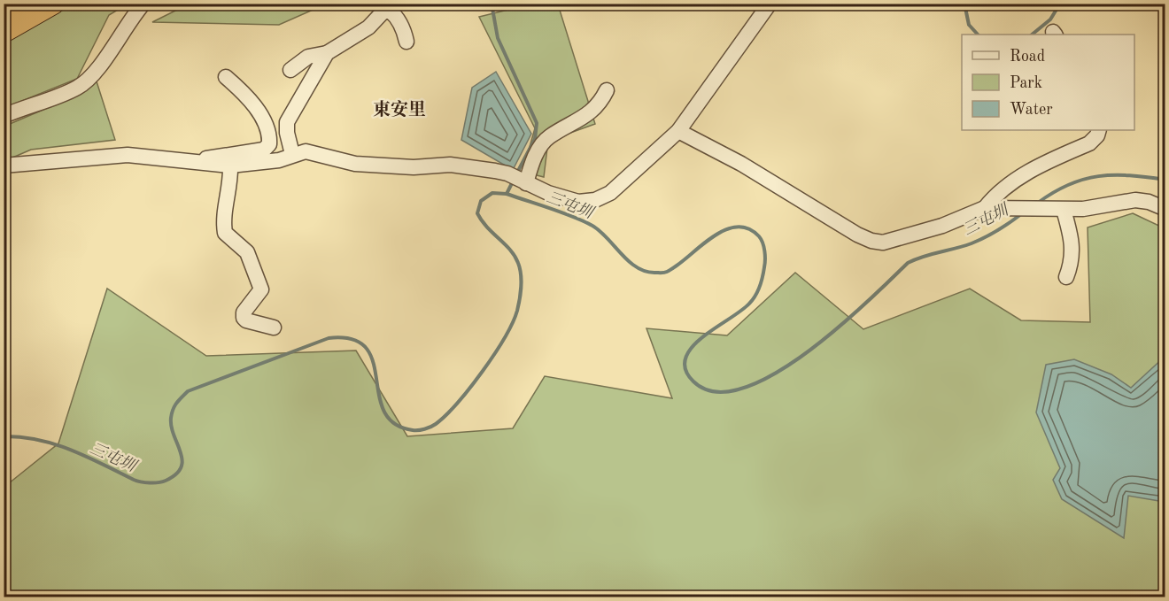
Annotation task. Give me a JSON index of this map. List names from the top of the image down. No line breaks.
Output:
{"districts":["東安里"],"water":["三屯圳"],"legend":["Road","Park","Water"]}
